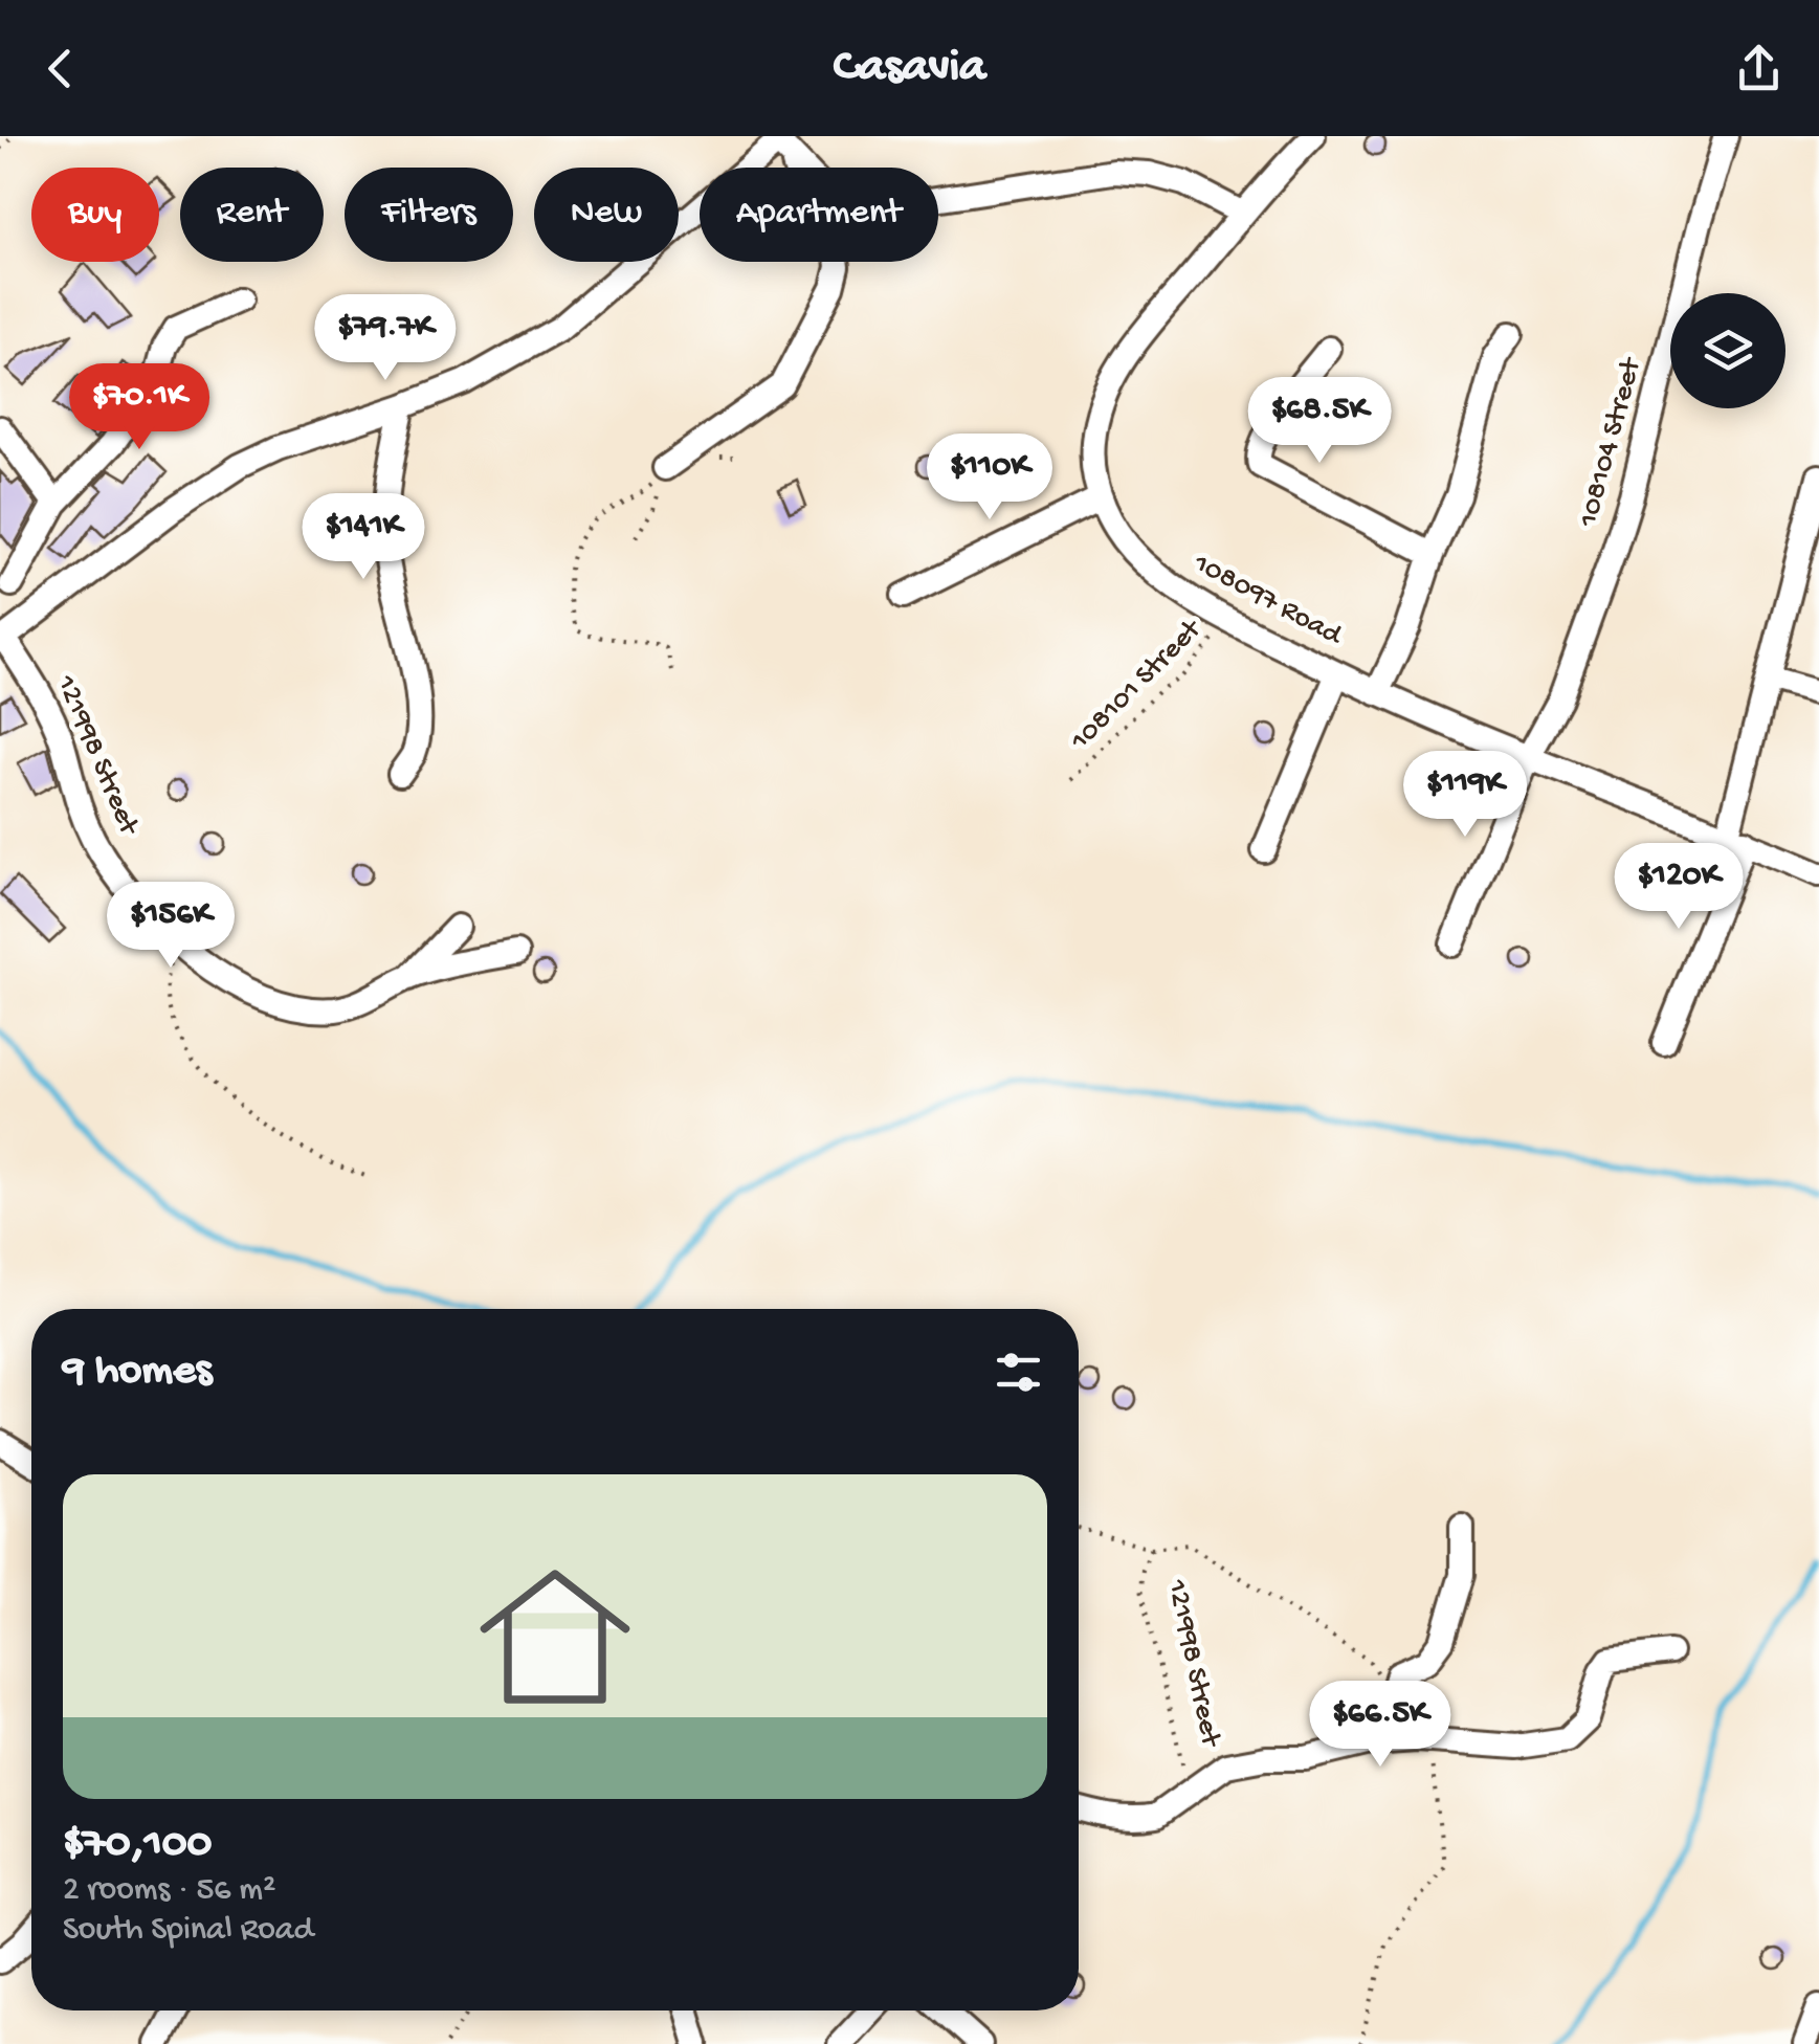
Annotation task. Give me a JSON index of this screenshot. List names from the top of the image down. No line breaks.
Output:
{"streets":{"street":["108104 Street","108097 Road","121998 Street"],"path":["108101 Street"]},"crossings":[["108104 Street","108097 Road"],["108097 Road","108101 Street"]],"page":{"header":"Casavia","chip":["Buy","Rent","Filters","New","Apartment"],"price":["$79.7K","$70.1K","$68.5K","$110K","$141K","$119K","$120K","$156K","$66.5K"],"heading":"9 homes","list":[{"name":"$70,100","note":"2 rooms · 56 m² · South Spinal Road"}]}}
